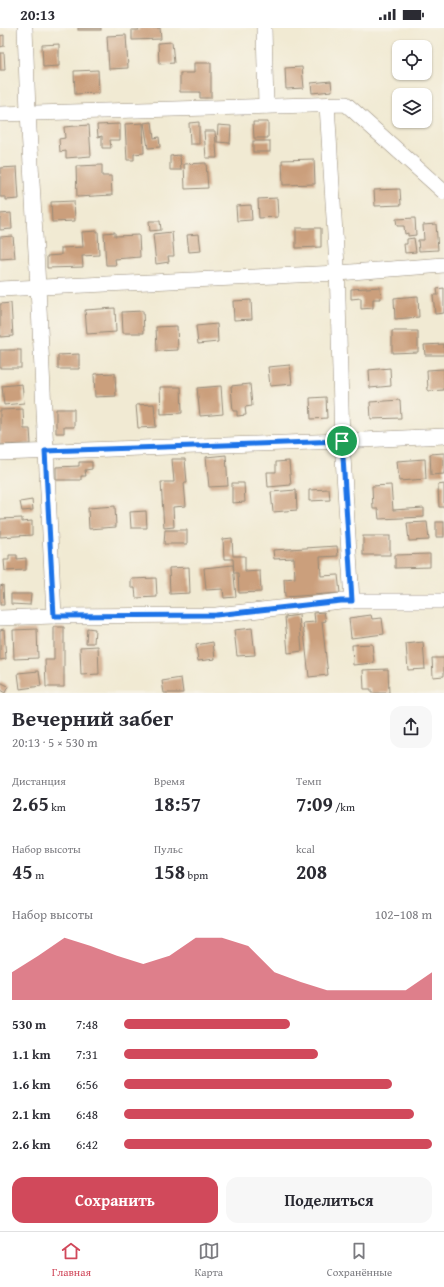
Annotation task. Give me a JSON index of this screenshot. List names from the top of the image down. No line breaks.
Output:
{"page":{"status":"20:13","heading":["Вечерний забег","20:13 · 5 × 530 m"],"stats":[["Дистанция","2.65 km"],["Время","18:57"],["Темп","7:09 /km"],["Набор высоты","45 m"],["Пульс","158 bpm"],["kcal","208"]],"chart":["Набор высоты","102–108 m"],"list":[{"name":"530 m","note":"7:48"},{"name":"1.1 km","note":"7:31"},{"name":"1.6 km","note":"6:56"},{"name":"2.1 km","note":"6:48"},{"name":"2.6 km","note":"6:42"}],"buttons":["Сохранить","Поделиться"],"tabs":["Главная","Карта","Сохранённые"]}}
